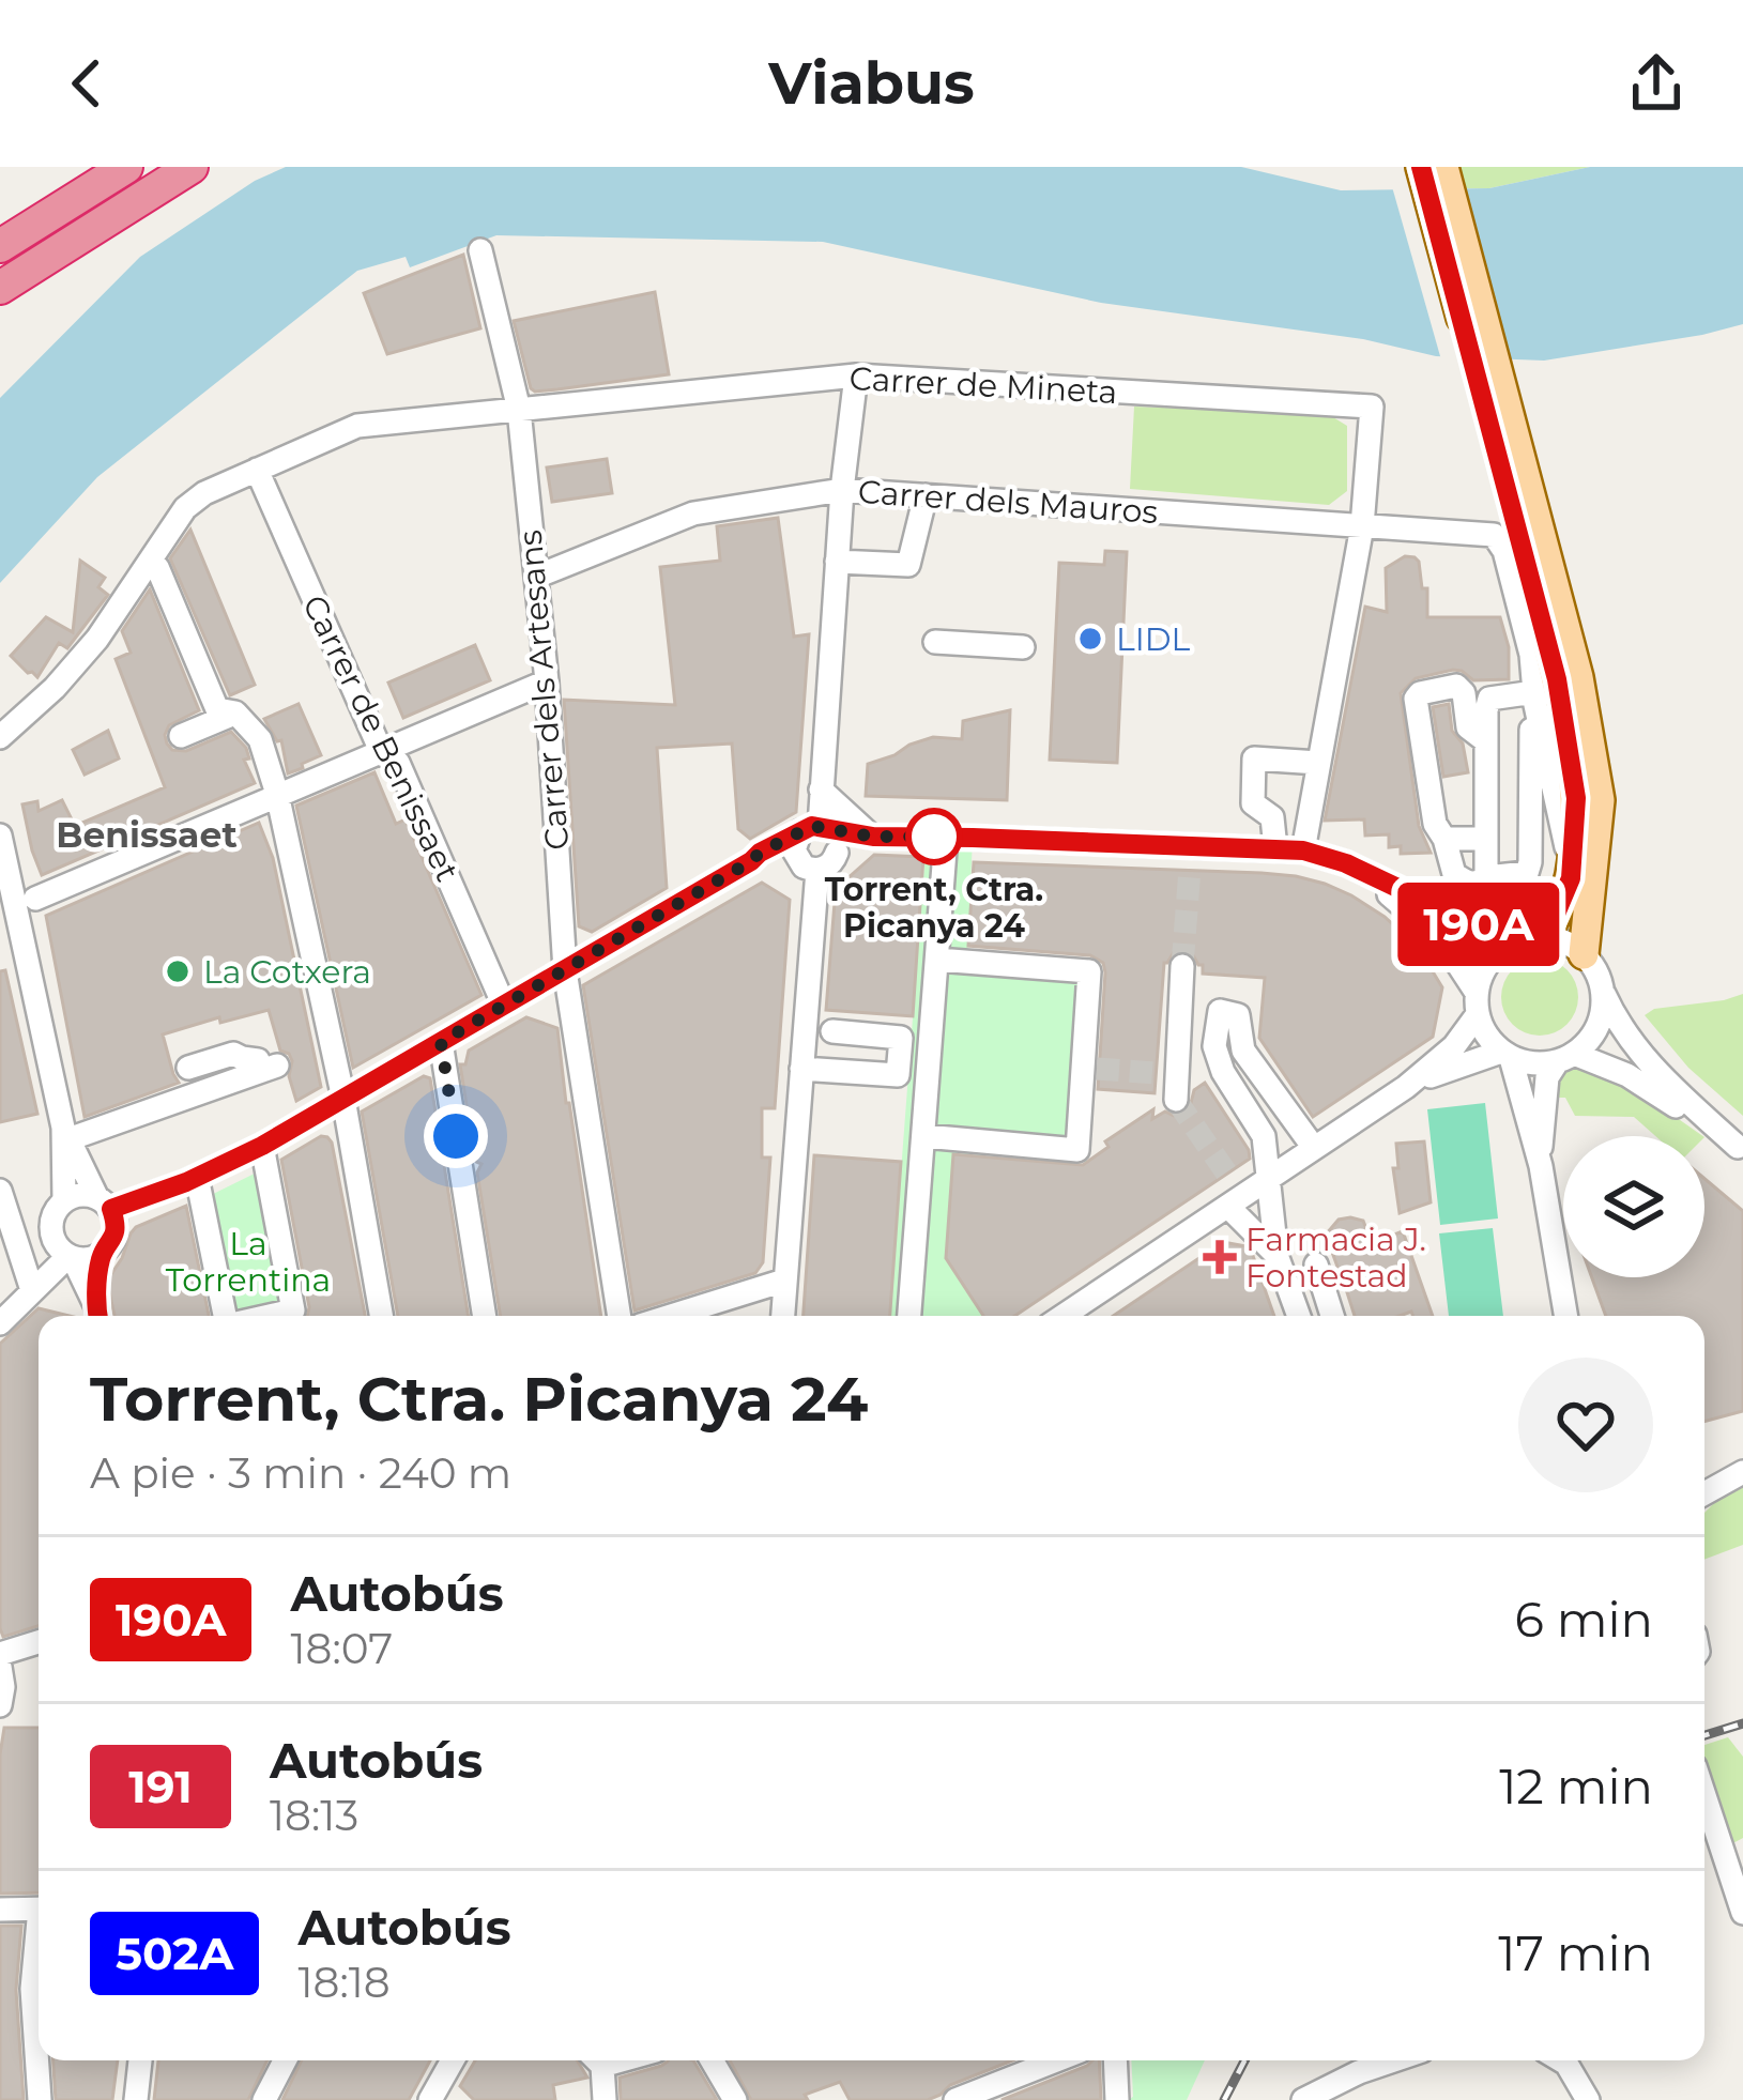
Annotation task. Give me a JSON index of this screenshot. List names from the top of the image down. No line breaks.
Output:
{"streets":{"street":["Carrer de Mineta","Carrer dels Mauros","Carrer dels Artesans","Carrer de Benissaet"]},"crossings":[["Carrer de Mineta","Carrer dels Mauros"],["Carrer de Mineta","Carrer dels Artesans"],["Carrer dels Mauros","Carrer dels Artesans"]],"districts":["Benissaet"],"parks":["La Torrentina"],"places":{"other":["LIDL","Torrent, Ctra. Picanya 24","La Cotxera"],"health":["Farmacia J. Fontestad"]},"lines":["bus line 190A"],"page":{"header":"Viabus","on_map":"190A","heading":["Torrent, Ctra. Picanya 24","A pie · 3 min · 240 m"],"list":[{"mark":"190A","name":"Autobús","note":"18:07","value":"6 min"},{"mark":"191","name":"Autobús","note":"18:13","value":"12 min"},{"mark":"502A","name":"Autobús","note":"18:18","value":"17 min"}]}}
